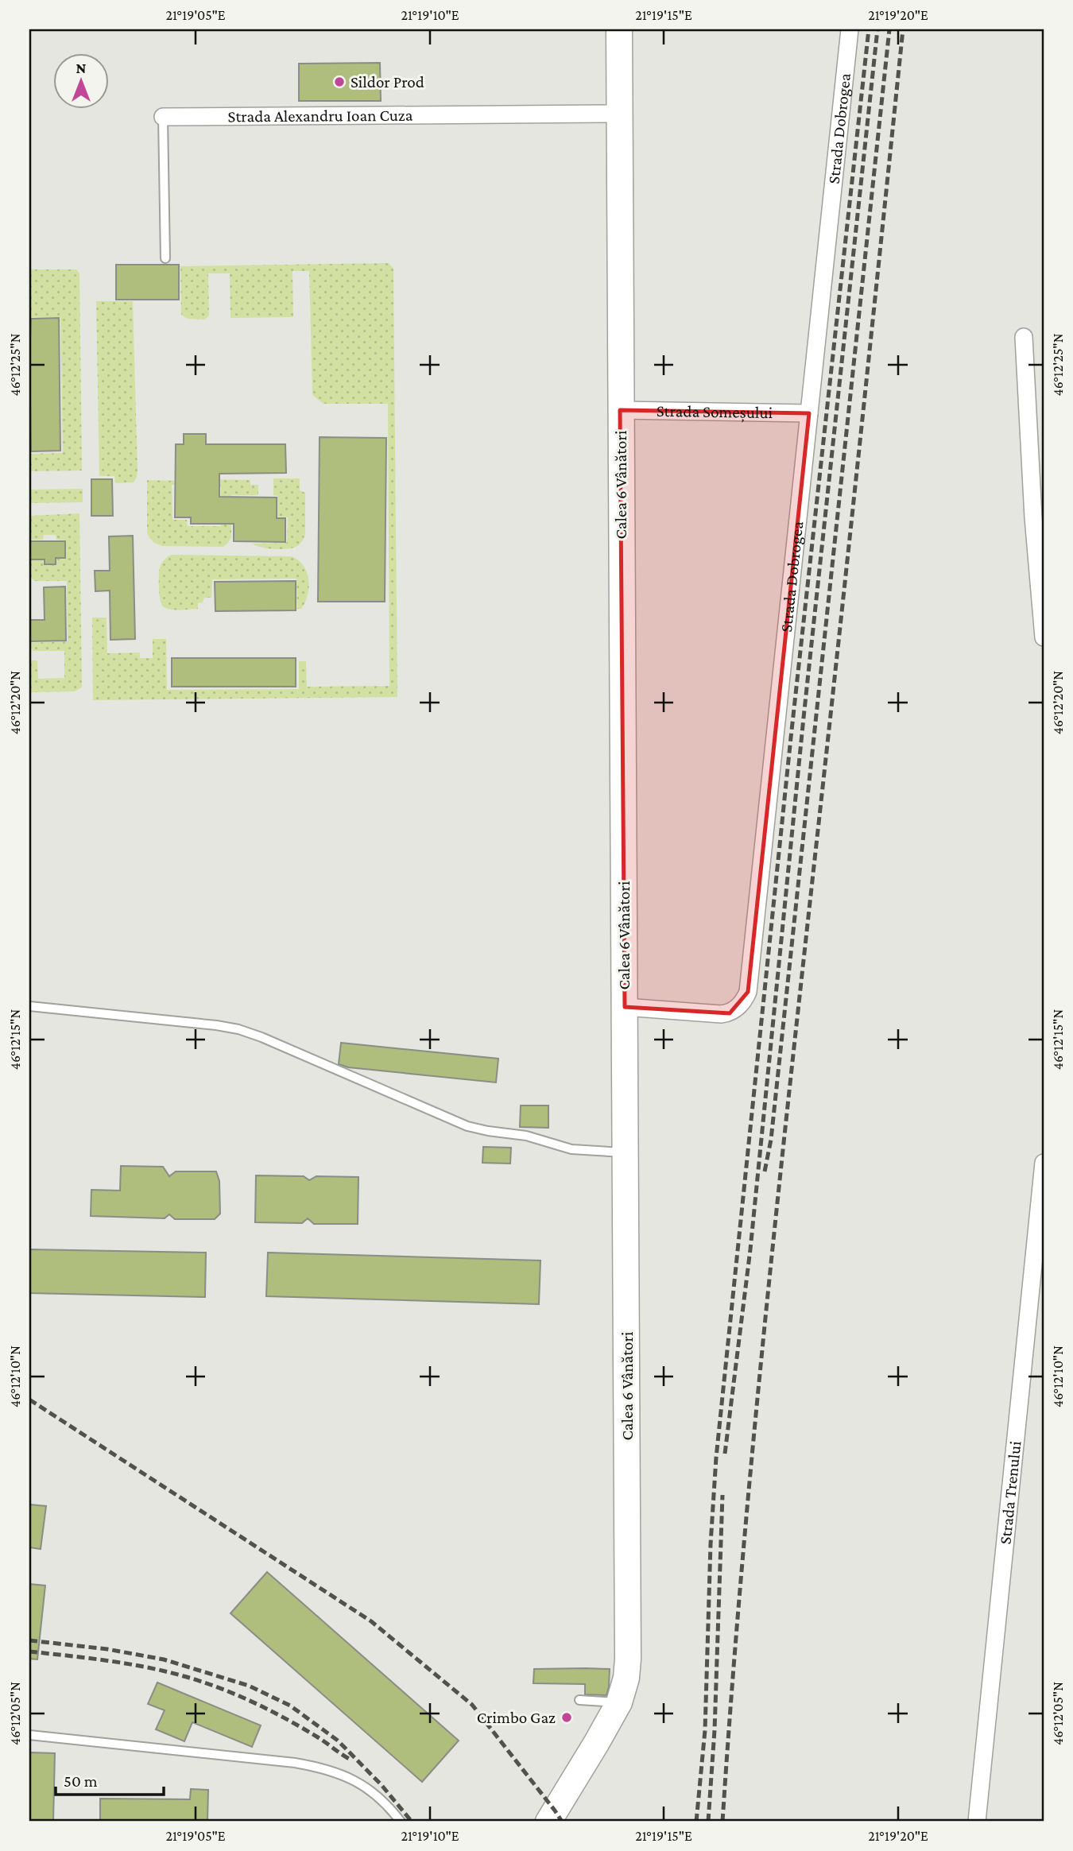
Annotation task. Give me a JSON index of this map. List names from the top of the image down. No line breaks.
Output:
{"streets":{"main road":["Calea 6 Vânători"],"street":["Strada Alexandru Ioan Cuza","Strada Dobrogea","Strada Someșului","Strada Trenului"]},"crossings":[["Strada Alexandru Ioan Cuza","Calea 6 Vânători"],["Strada Dobrogea","Strada Someșului"],["Strada Dobrogea","Calea 6 Vânători"],["Strada Someșului","Calea 6 Vânători"]],"places":["Sildor Prod","Crimbo Gaz"],"scale_bar":"50 m","north":"top","coordinates":["21°19'05\"E","21°19'10\"E","21°19'15\"E","21°19'20\"E","46°12'25\"N","46°12'20\"N","46°12'15\"N","46°12'10\"N","46°12'05\"N"]}
